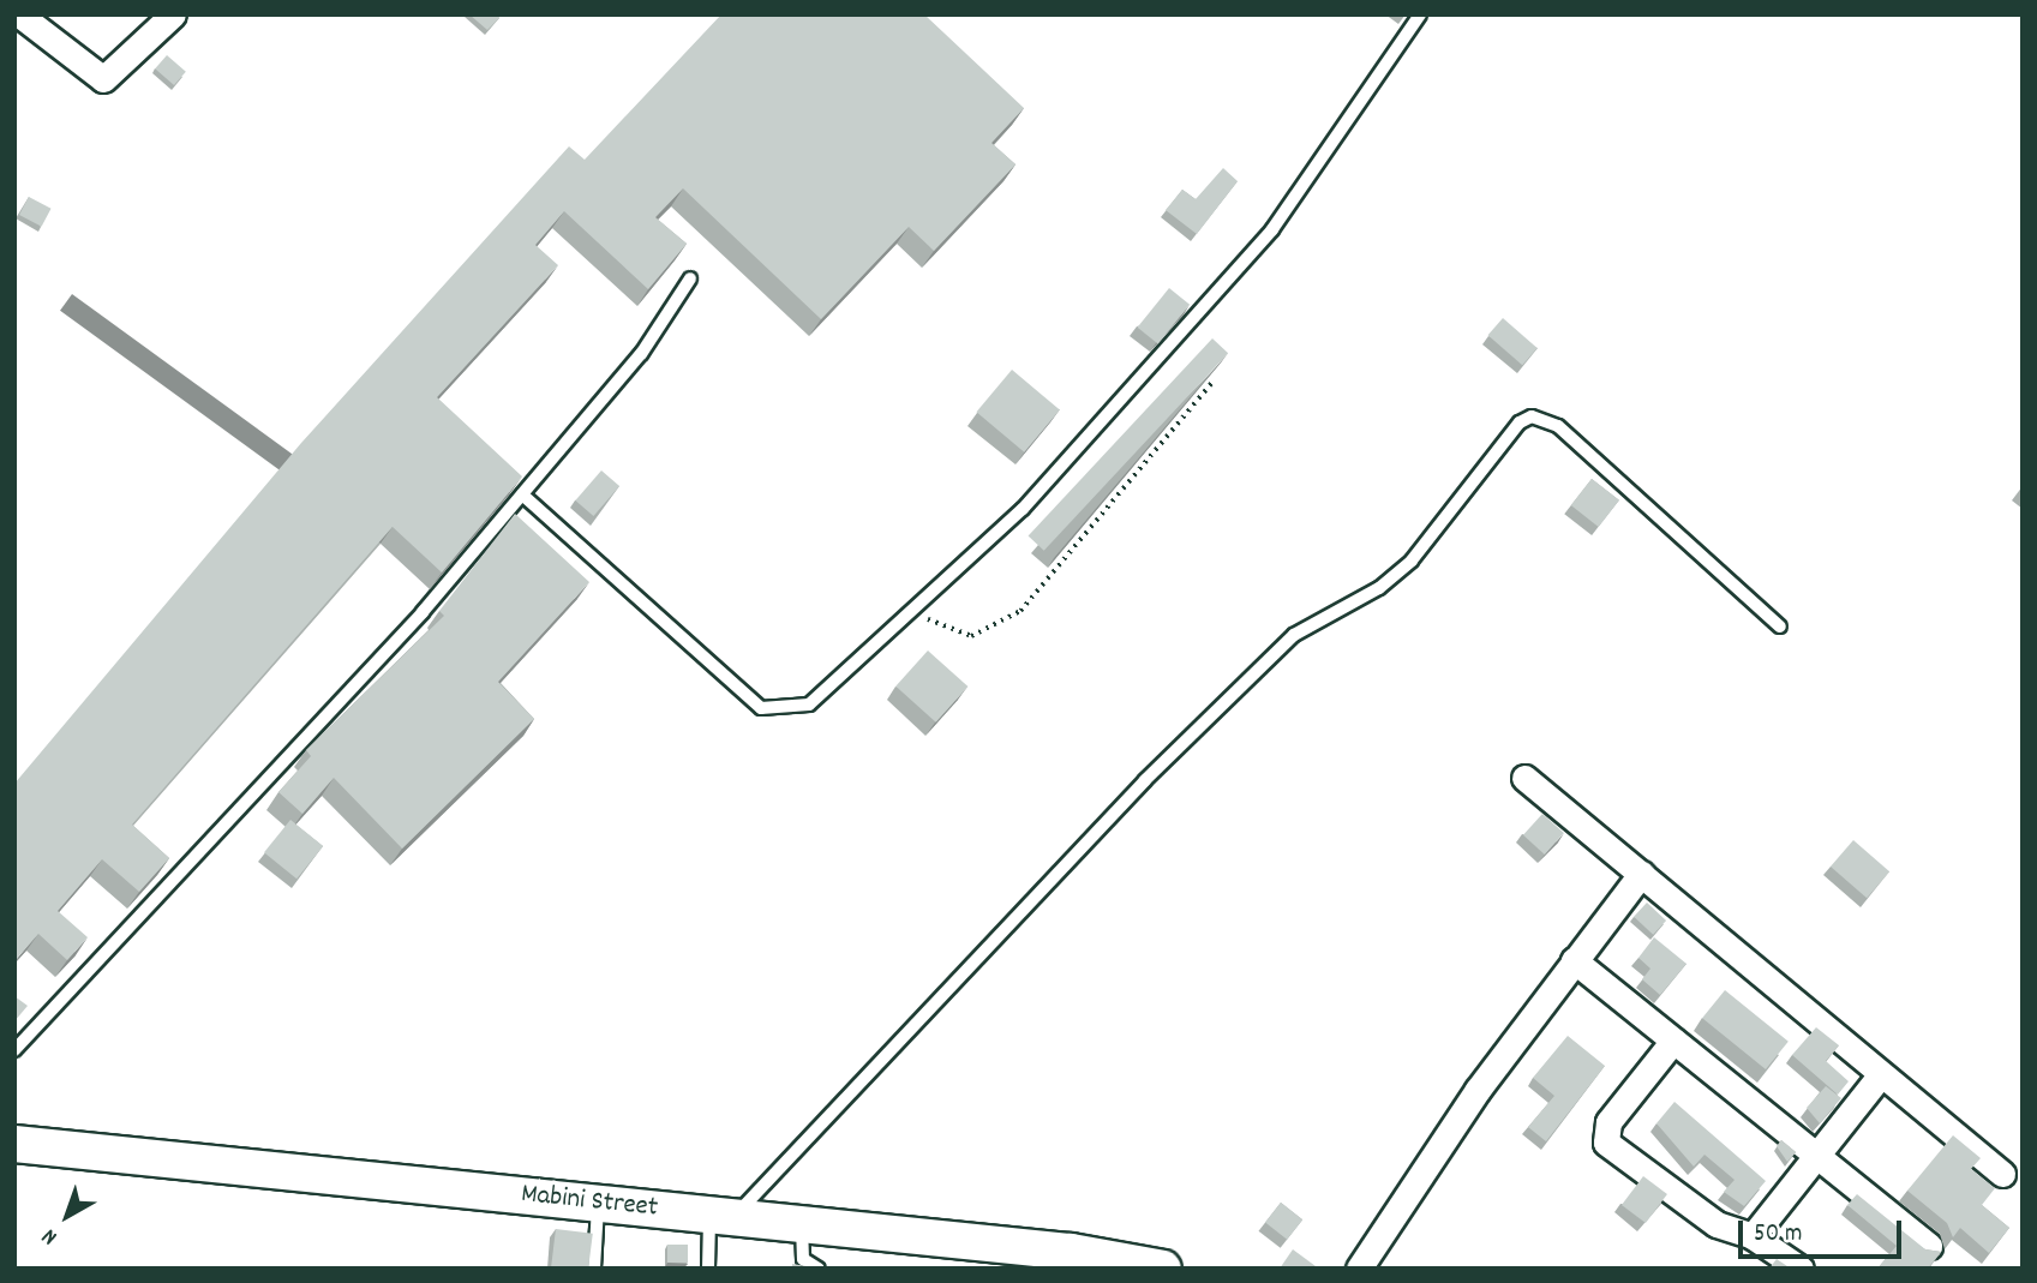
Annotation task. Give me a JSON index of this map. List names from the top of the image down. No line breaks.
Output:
{"streets":{"main road":["Mabini Street"]},"scale_bar":"50 m","north":"bottom left"}
